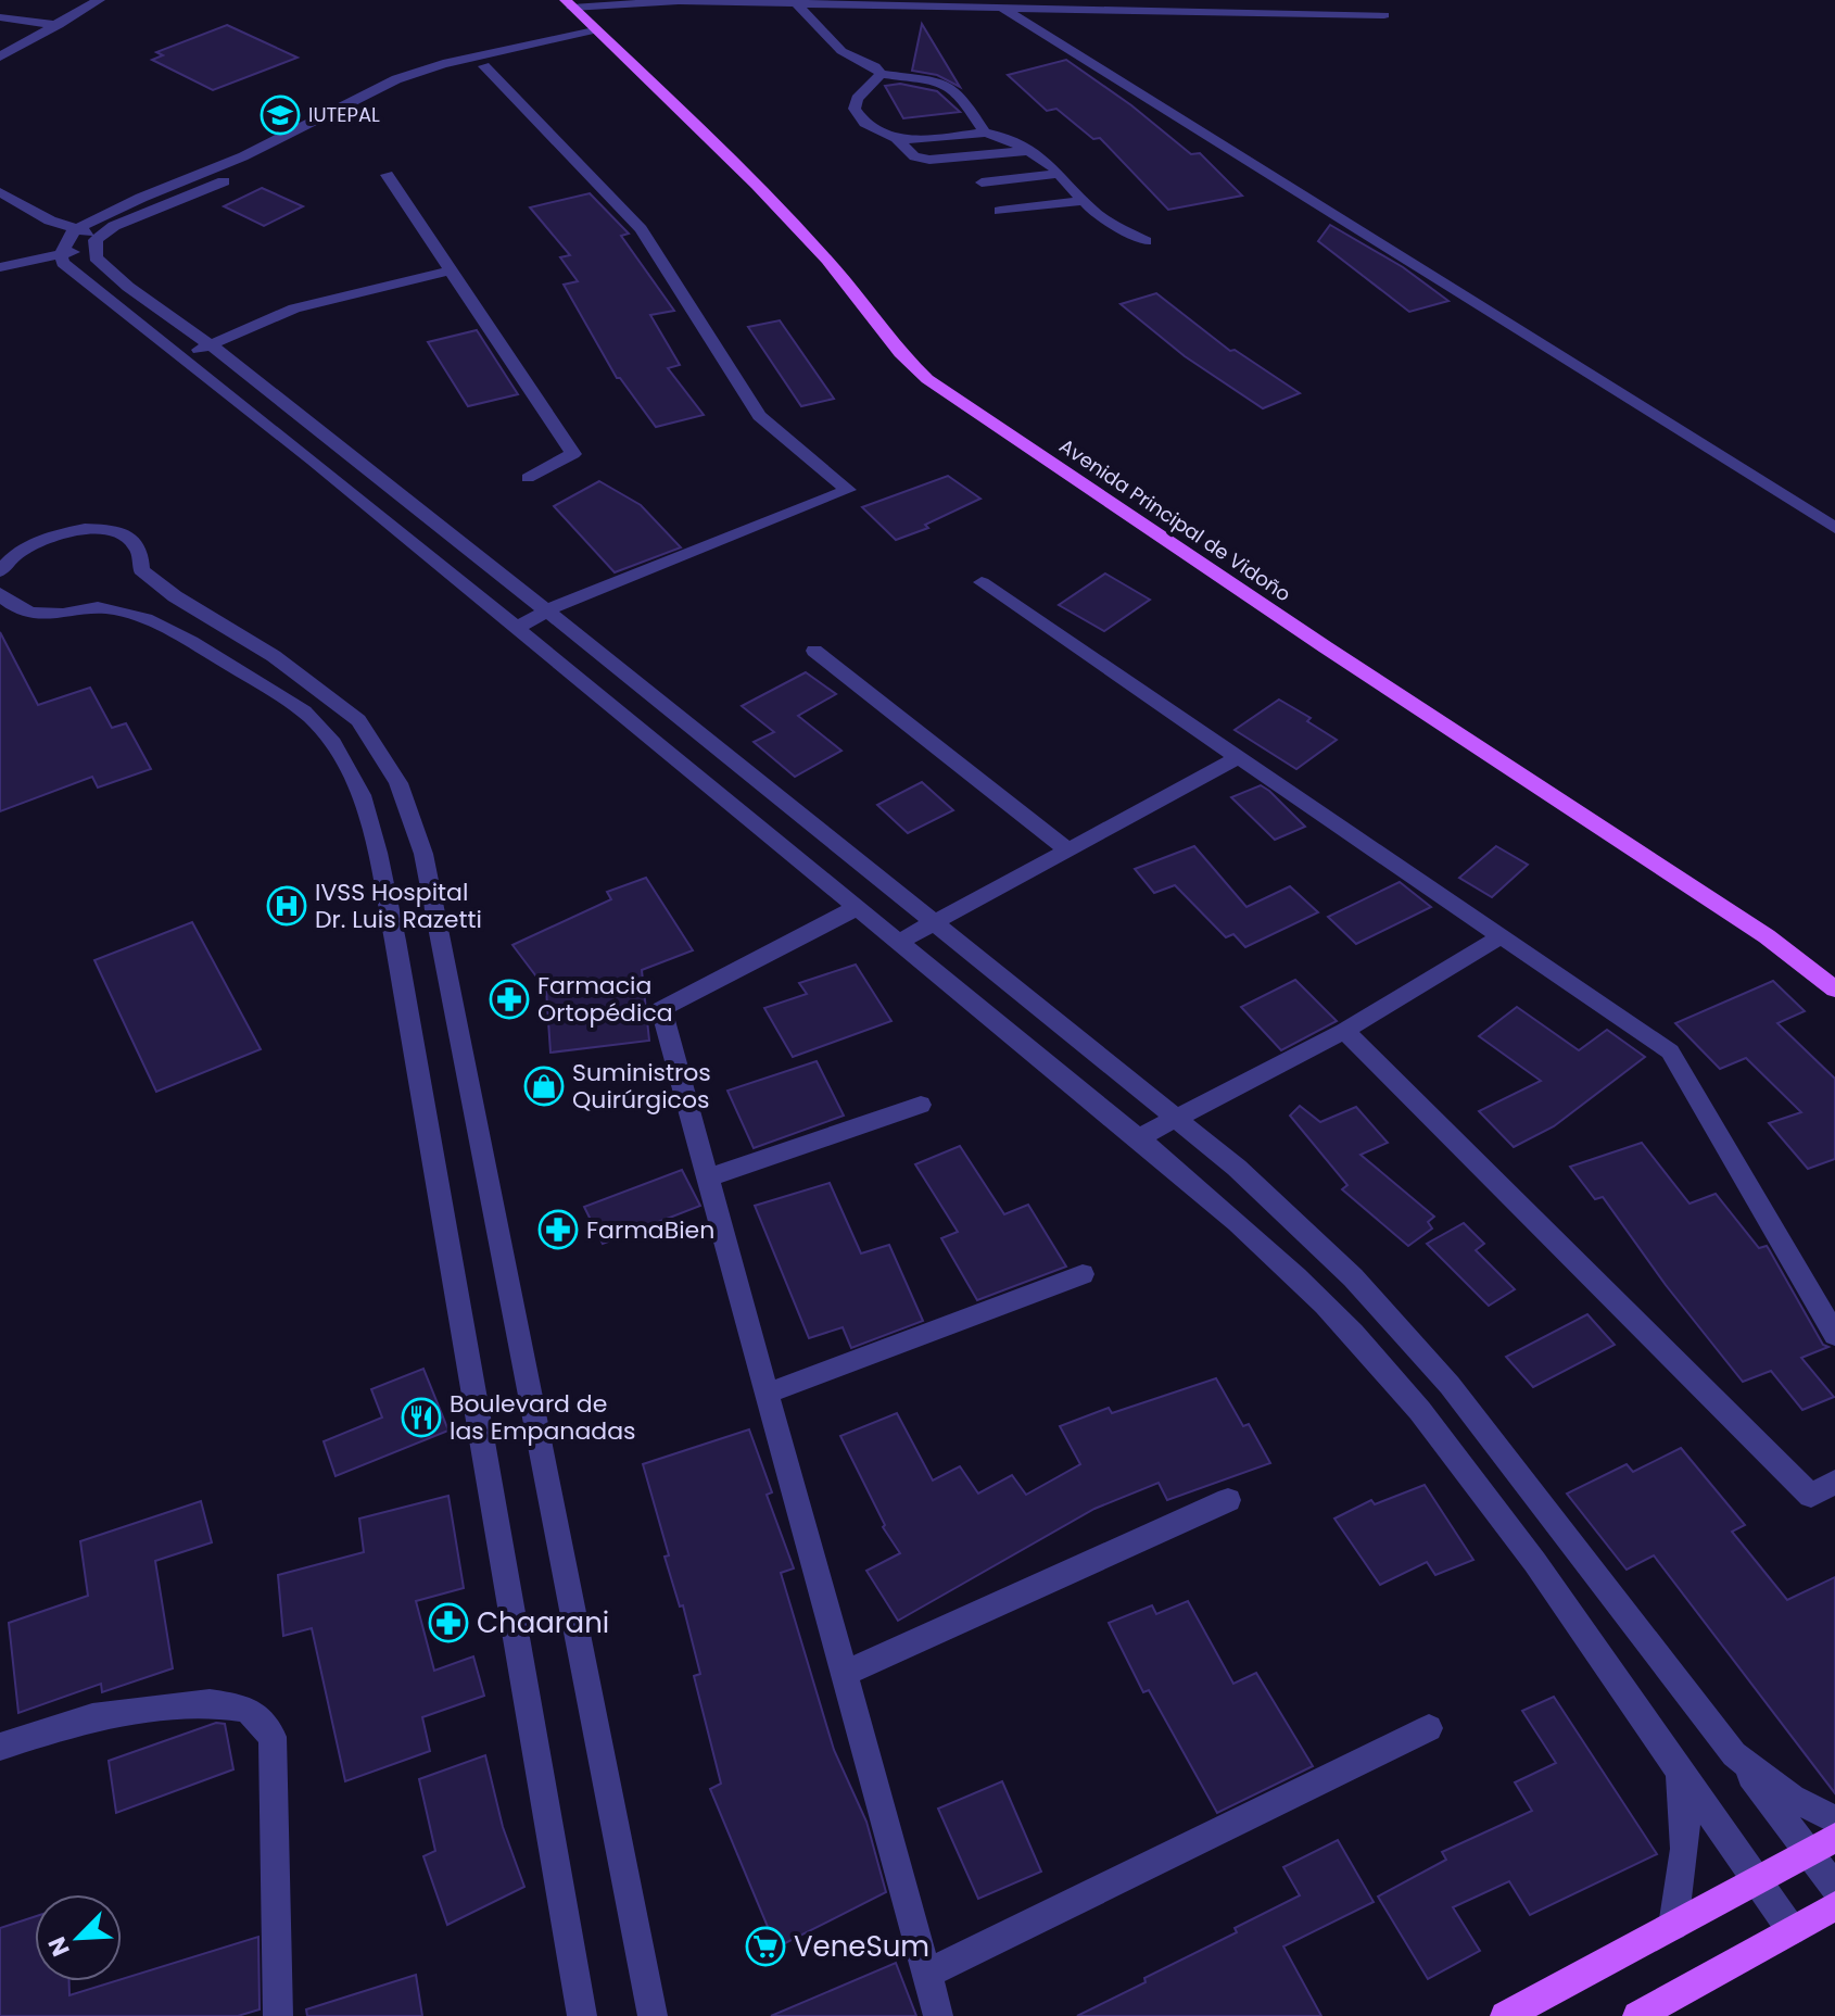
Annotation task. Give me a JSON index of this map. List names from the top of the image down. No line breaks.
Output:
{"streets":{"main road":["Avenida Principal de Vidoño"]},"places":{"school or university":["IUTEPAL"],"hospital":["IVSS Hospital Dr. Luis Razetti"],"pharmacy":["Farmacia Ortopédica","FarmaBien","Chaarani"],"shop":["Suministros Quirúrgicos"],"restaurant":["Boulevard de las Empanadas"],"supermarket":["VeneSum"]},"north":"bottom left"}
